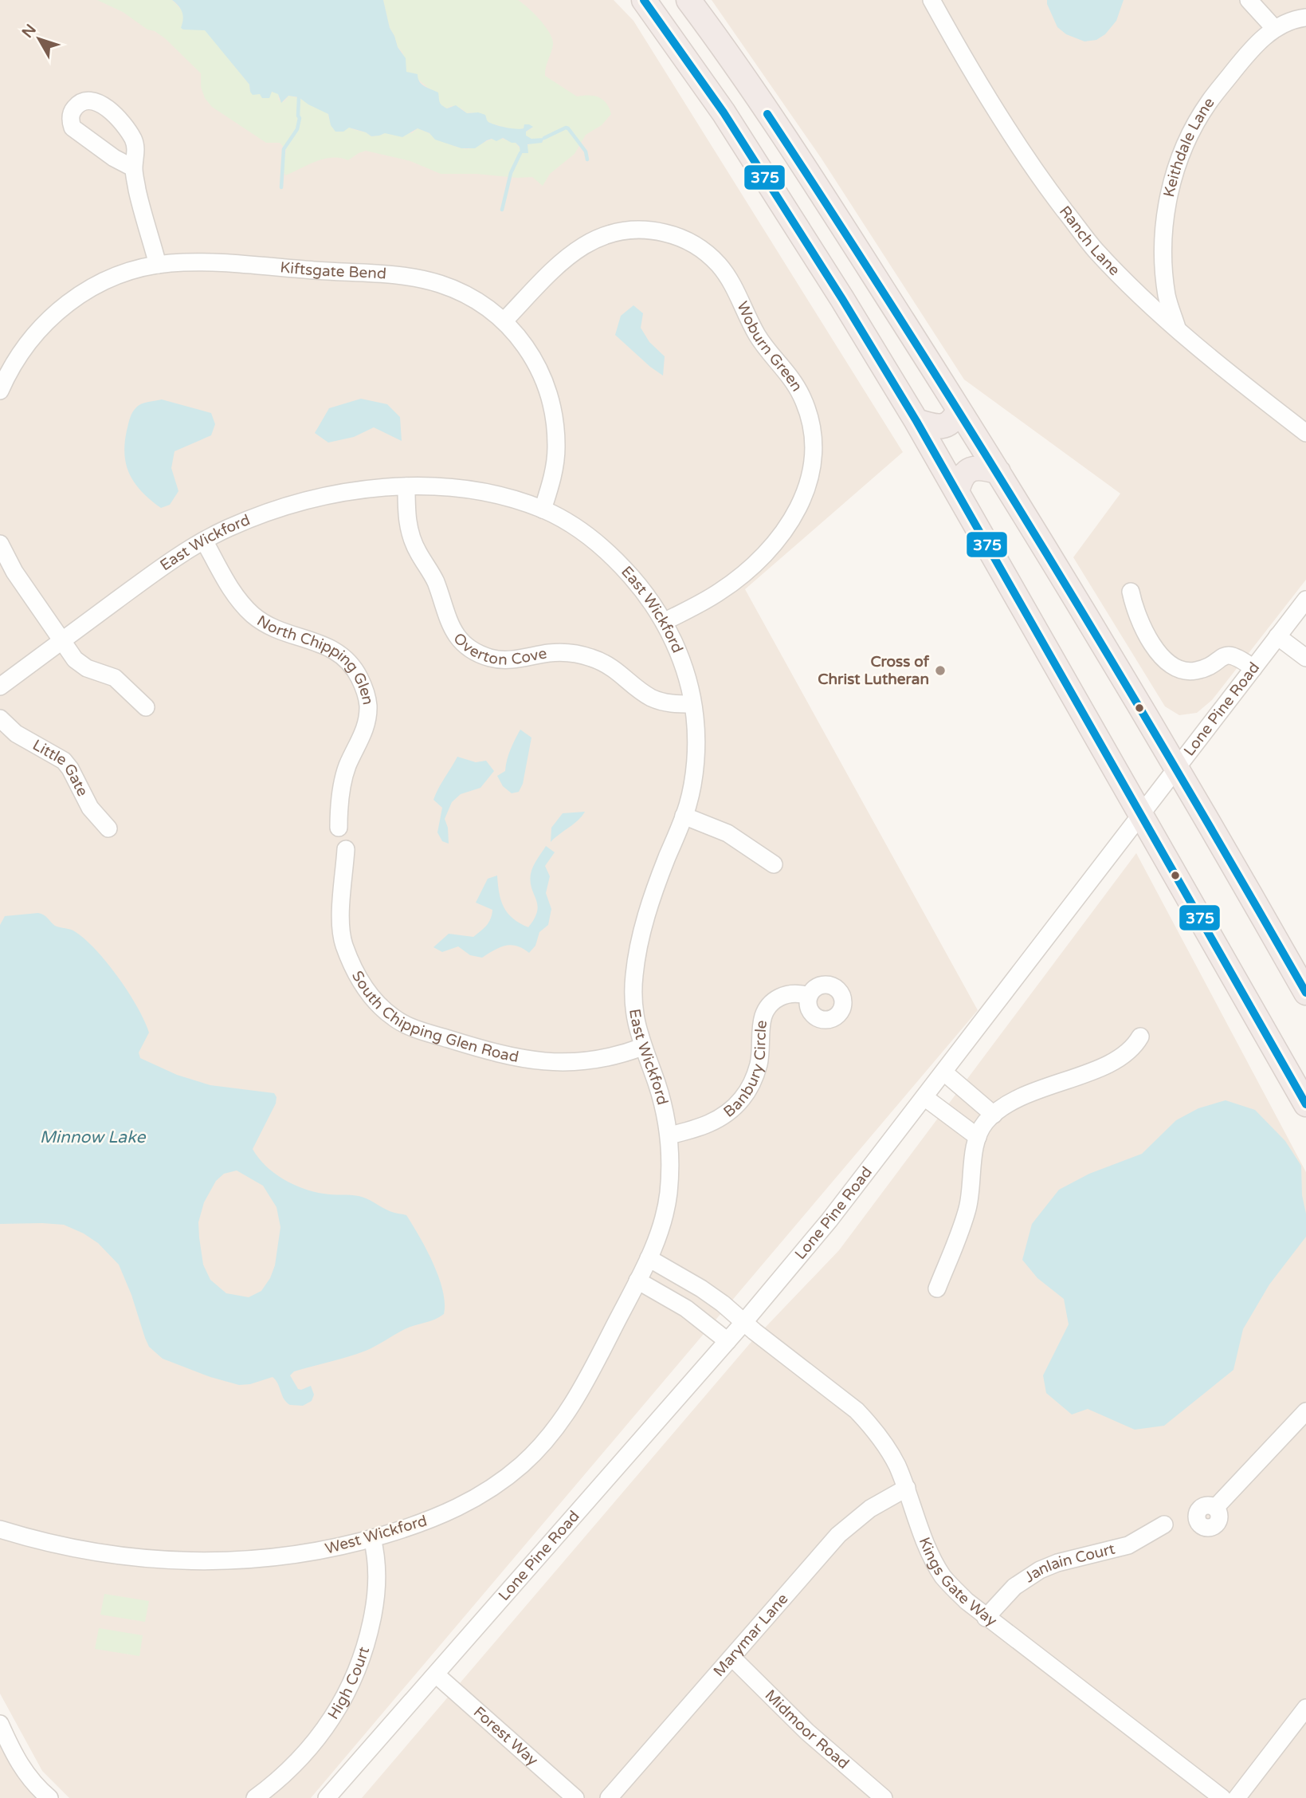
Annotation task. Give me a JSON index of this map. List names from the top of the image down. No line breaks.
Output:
{"streets":{"street":["Keithdale Lane","Ranch Lane","Kiftsgate Bend","Woburn Green","East Wickford","Overton Cove","North Chipping Glen","Lone Pine Road","Little Gate","South Chipping Glen Road","Banbury Circle","West Wickford","Janlain Court","Kings Gate Way","Marymar Lane","High Court","Midmoor Road","Forest Way"]},"crossings":[["Keithdale Lane","Ranch Lane"],["Kiftsgate Bend","Woburn Green"],["Kiftsgate Bend","East Wickford"],["Woburn Green","East Wickford"],["East Wickford","Overton Cove"],["East Wickford","North Chipping Glen"],["East Wickford","South Chipping Glen Road"],["East Wickford","Banbury Circle"],["East Wickford","West Wickford"],["Lone Pine Road","Kings Gate Way"],["Lone Pine Road","Forest Way"],["West Wickford","High Court"],["Janlain Court","Kings Gate Way"],["Kings Gate Way","Marymar Lane"],["Marymar Lane","Midmoor Road"]],"water":["Minnow Lake"],"places":["Cross of Christ Lutheran"],"lines":["transit line 375"],"north":"top left"}
